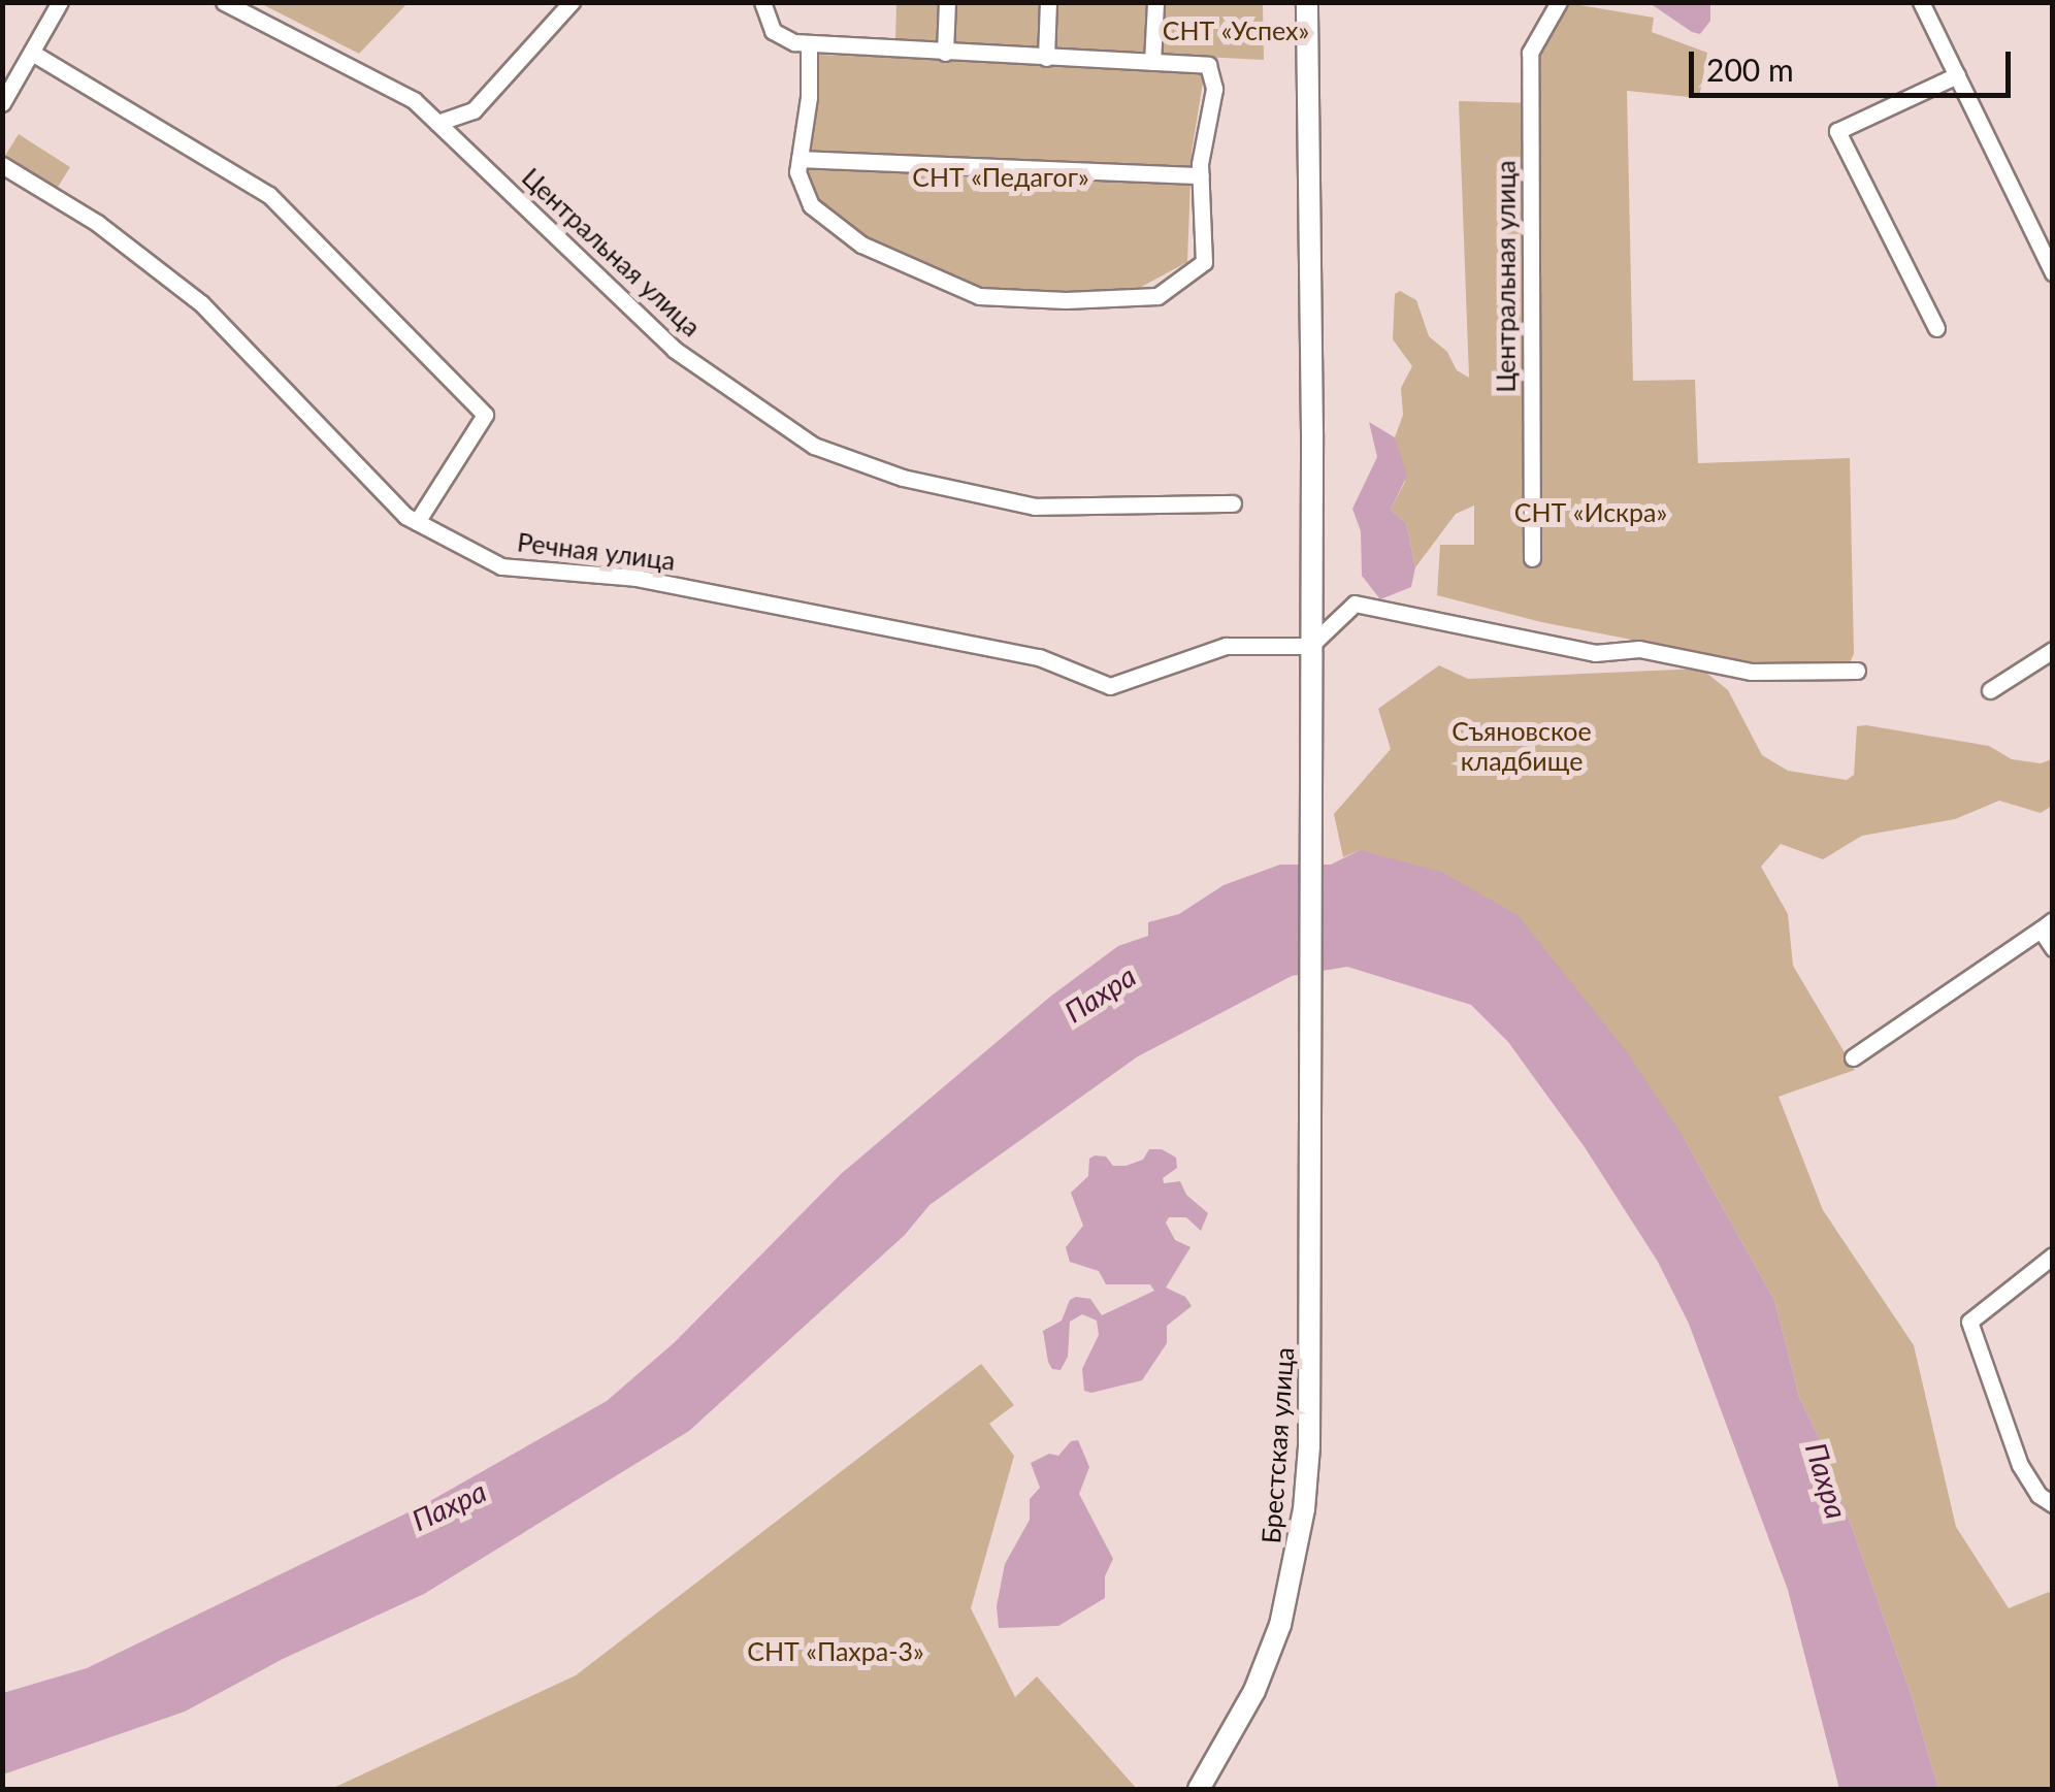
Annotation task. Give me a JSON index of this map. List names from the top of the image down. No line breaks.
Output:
{"streets":{"main road":["Брестская улица"],"street":["Центральная улица","Речная улица"]},"crossings":[["Речная улица","Брестская улица"]],"water":["Пахра"],"parks":["СНТ «Успех»","СНТ «Педагог»","СНТ «Искра»","Съяновское кладбище","СНТ «Пахра-3»"],"scale_bar":"200 m"}
